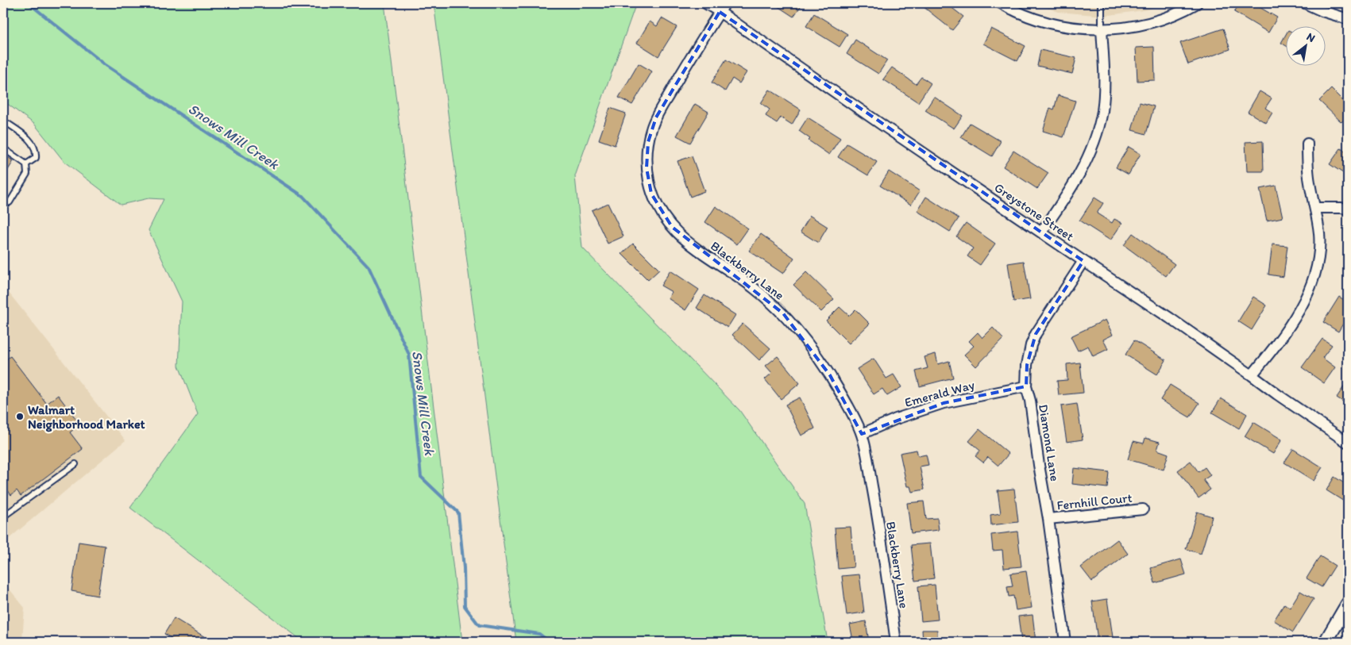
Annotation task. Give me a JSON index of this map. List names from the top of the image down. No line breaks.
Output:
{"streets":{"street":["Greystone Street","Blackberry Lane","Emerald Way","Diamond Lane","Fernhill Court"]},"crossings":[["Greystone Street","Blackberry Lane"],["Greystone Street","Diamond Lane"],["Blackberry Lane","Emerald Way"],["Emerald Way","Diamond Lane"],["Diamond Lane","Fernhill Court"]],"water":["Snows Mill Creek"],"places":["Walmart Neighborhood Market"],"north":"top right"}
